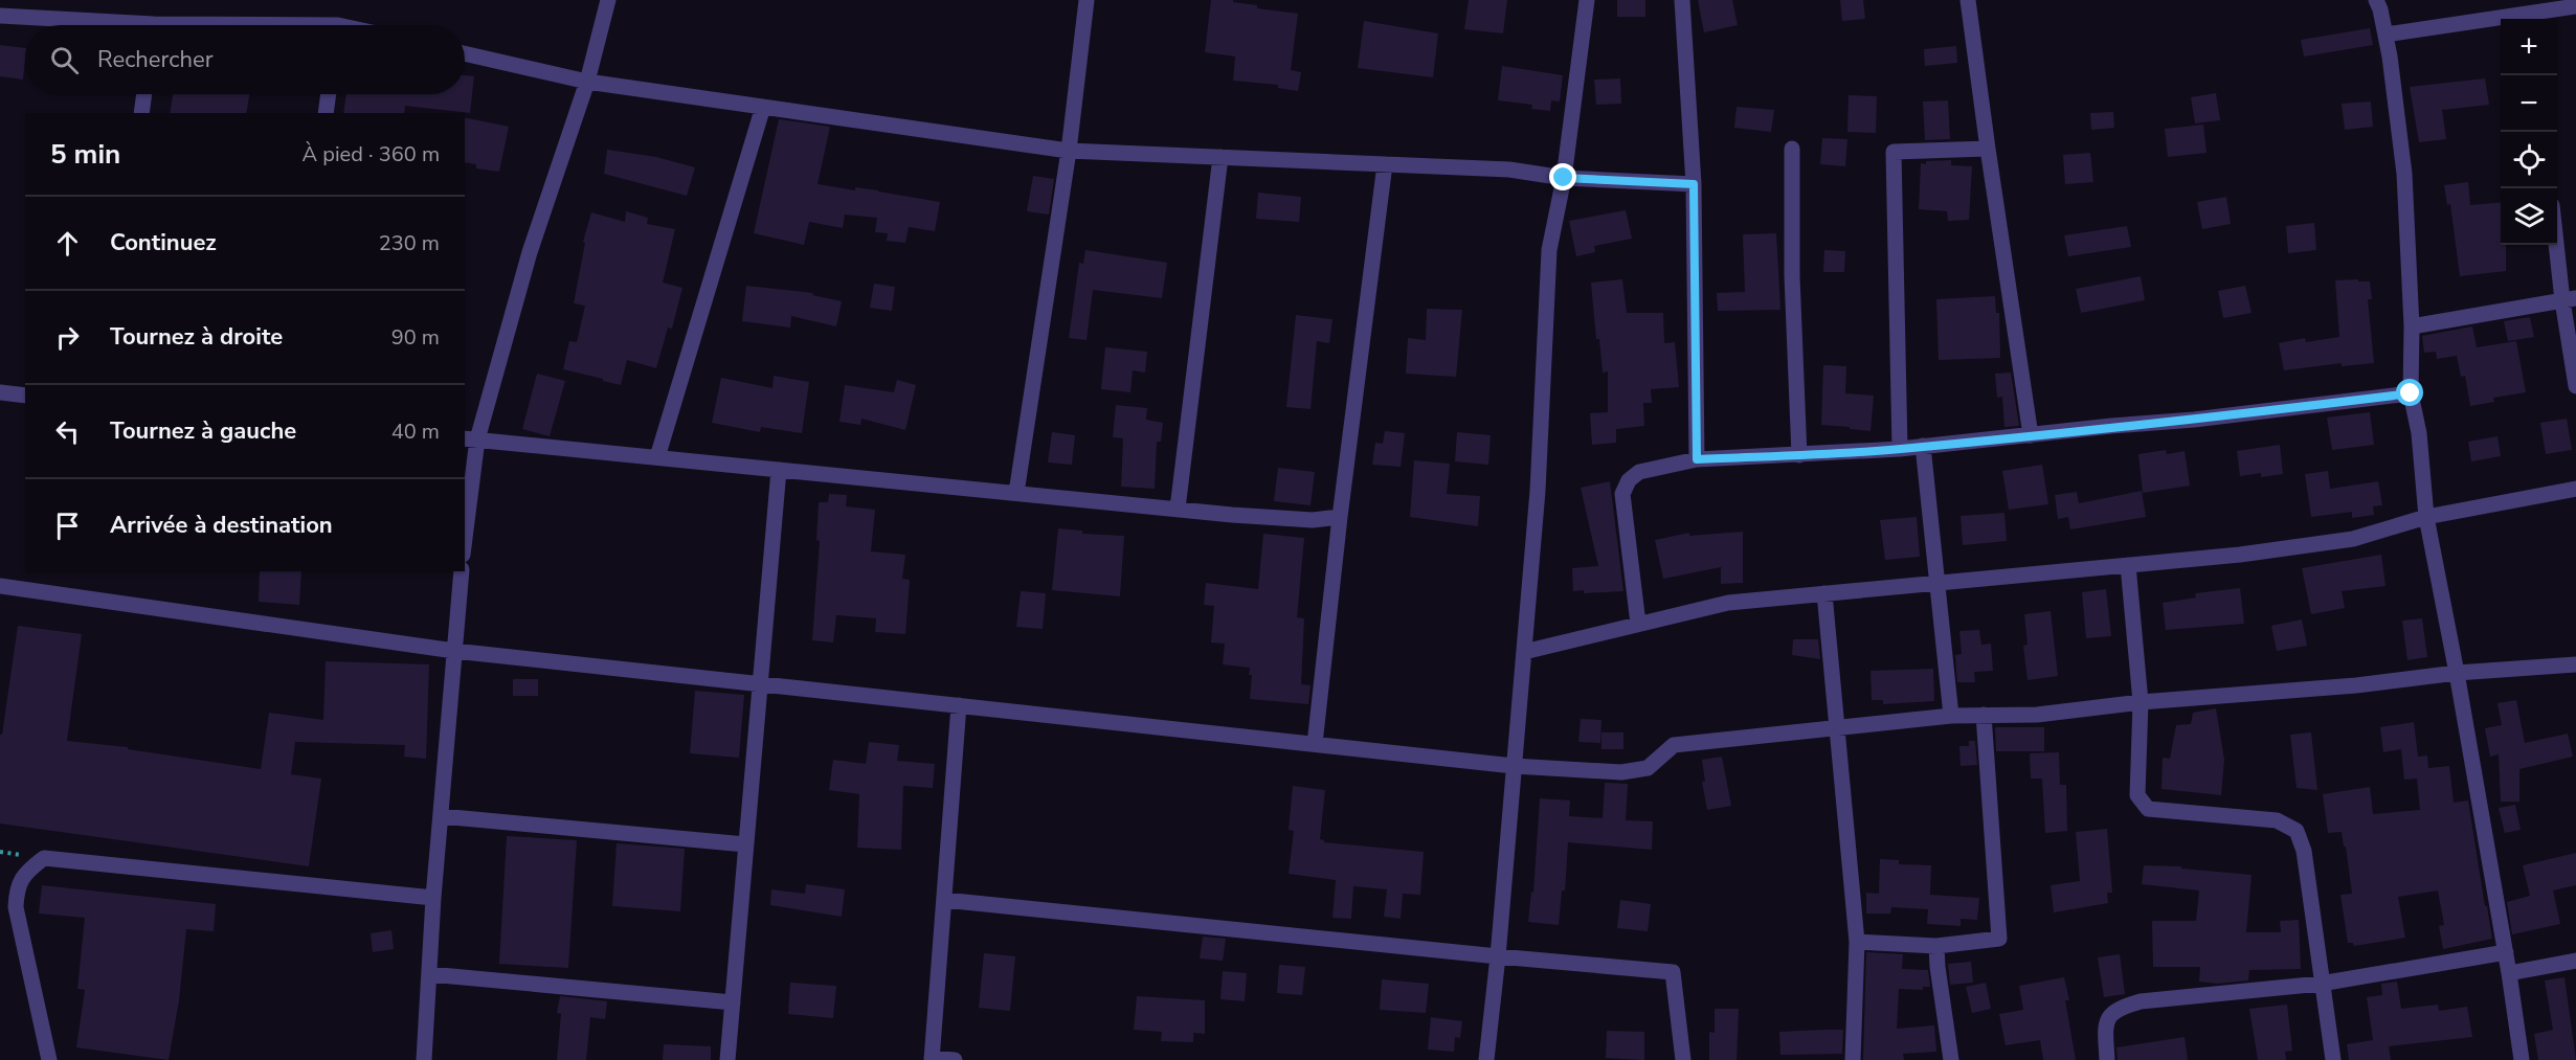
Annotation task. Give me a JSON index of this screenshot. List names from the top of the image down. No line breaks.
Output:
{"page":{"map_buttons":["+","−"],"search":"Rechercher","heading":["5 min","À pied · 360 m"],"list":[["Continuez","230 m"],["Tournez à droite","90 m"],["Tournez à gauche","40 m"],"Arrivée à destination"]}}
